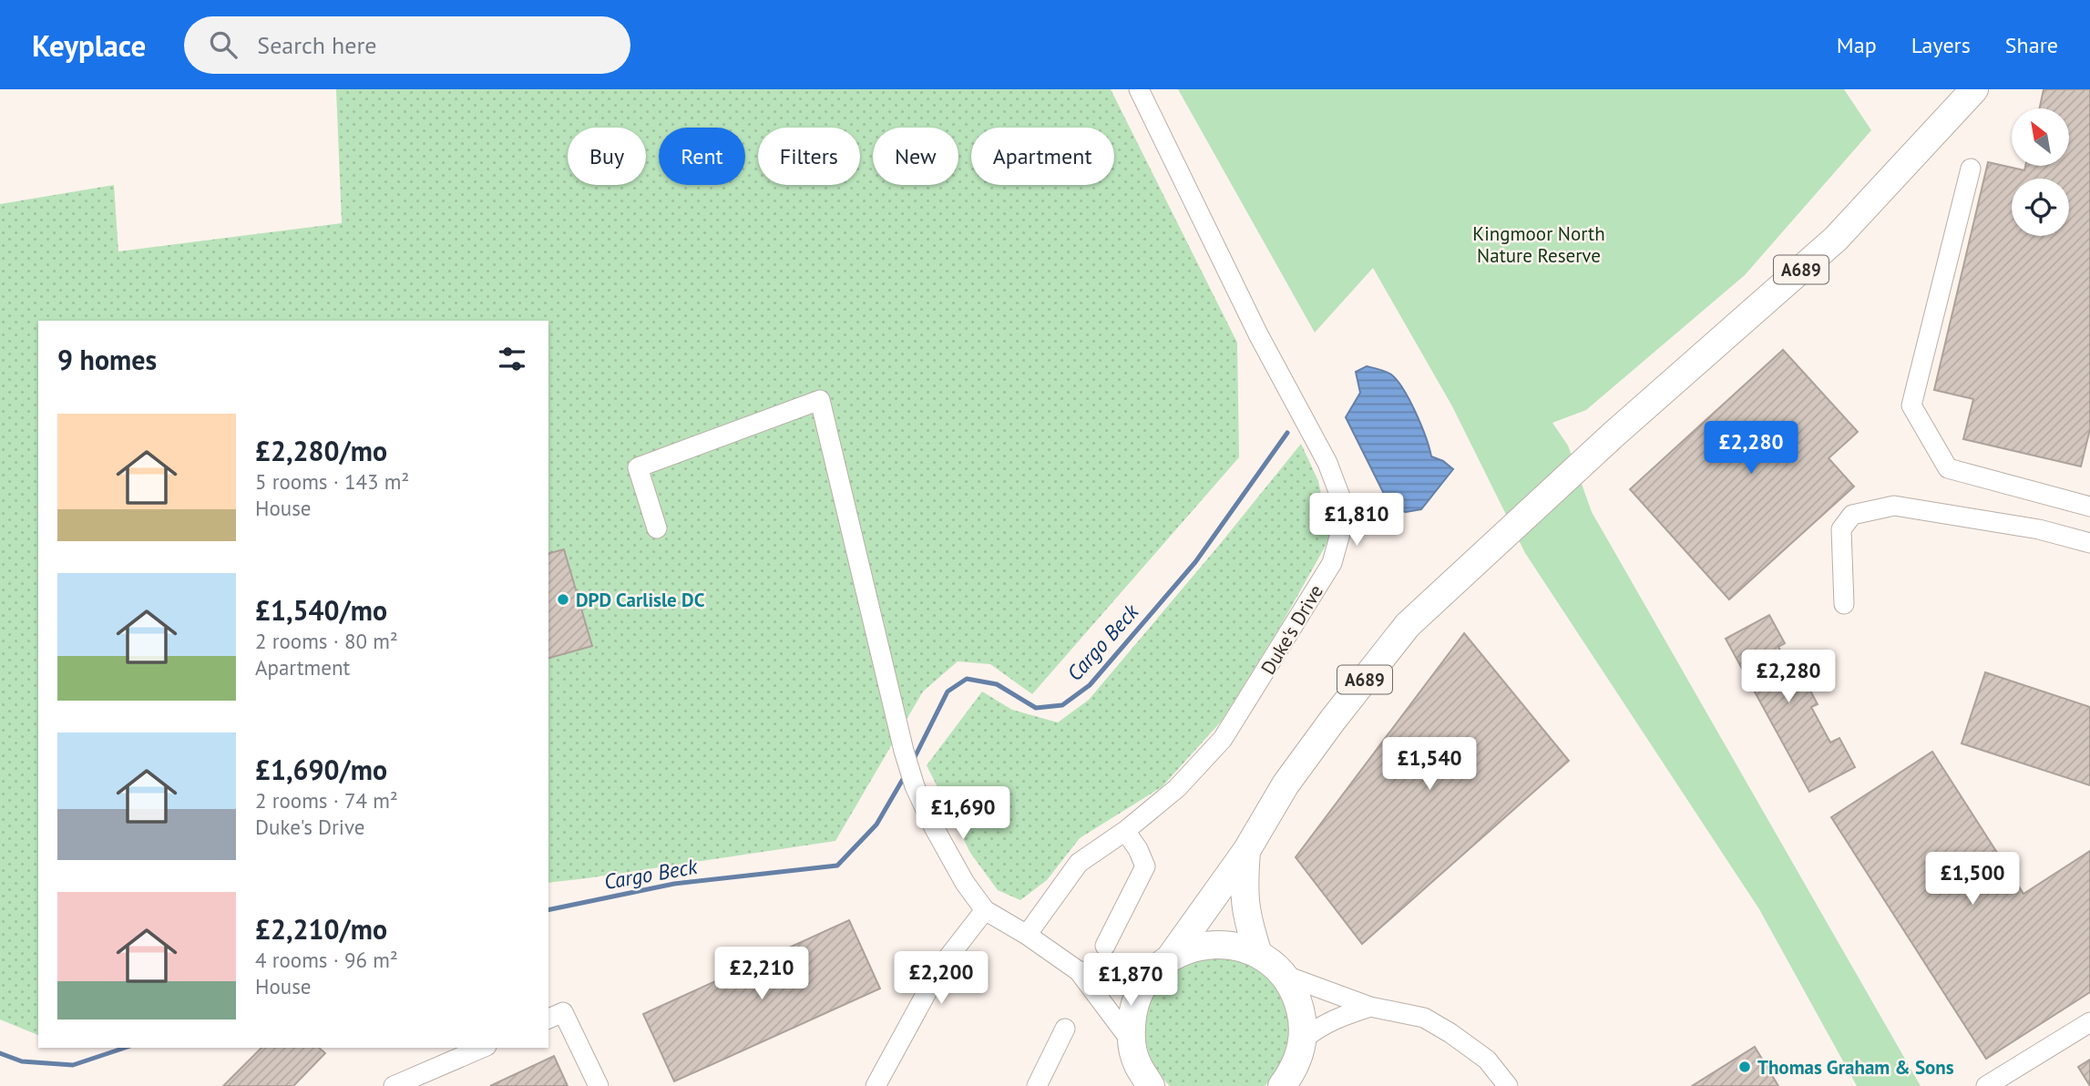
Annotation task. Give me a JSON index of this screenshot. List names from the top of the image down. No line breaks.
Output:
{"streets":{"highway":["A689"],"street":["Duke's Drive"]},"water":["Cargo Beck"],"parks":["Kingmoor North Nature Reserve"],"places":["DPD Carlisle DC","Thomas Graham & Sons"],"north":"top left","page":{"header":"Keyplace","search":"Search here","nav":["Map","Layers","Share"],"chip":["Buy","Rent","Filters","New","Apartment"],"heading":"9 homes","list":[{"name":"£2,280/mo","note":"5 rooms · 143 m² · House"},{"name":"£1,540/mo","note":"2 rooms · 80 m² · Apartment"},{"name":"£1,690/mo","note":"2 rooms · 74 m² · Duke's Drive"},{"name":"£2,210/mo","note":"4 rooms · 96 m² · House"}],"price":["£2,280","£1,810","£2,280","£1,540","£1,690","£1,500","£2,210","£2,200","£1,870"]}}
